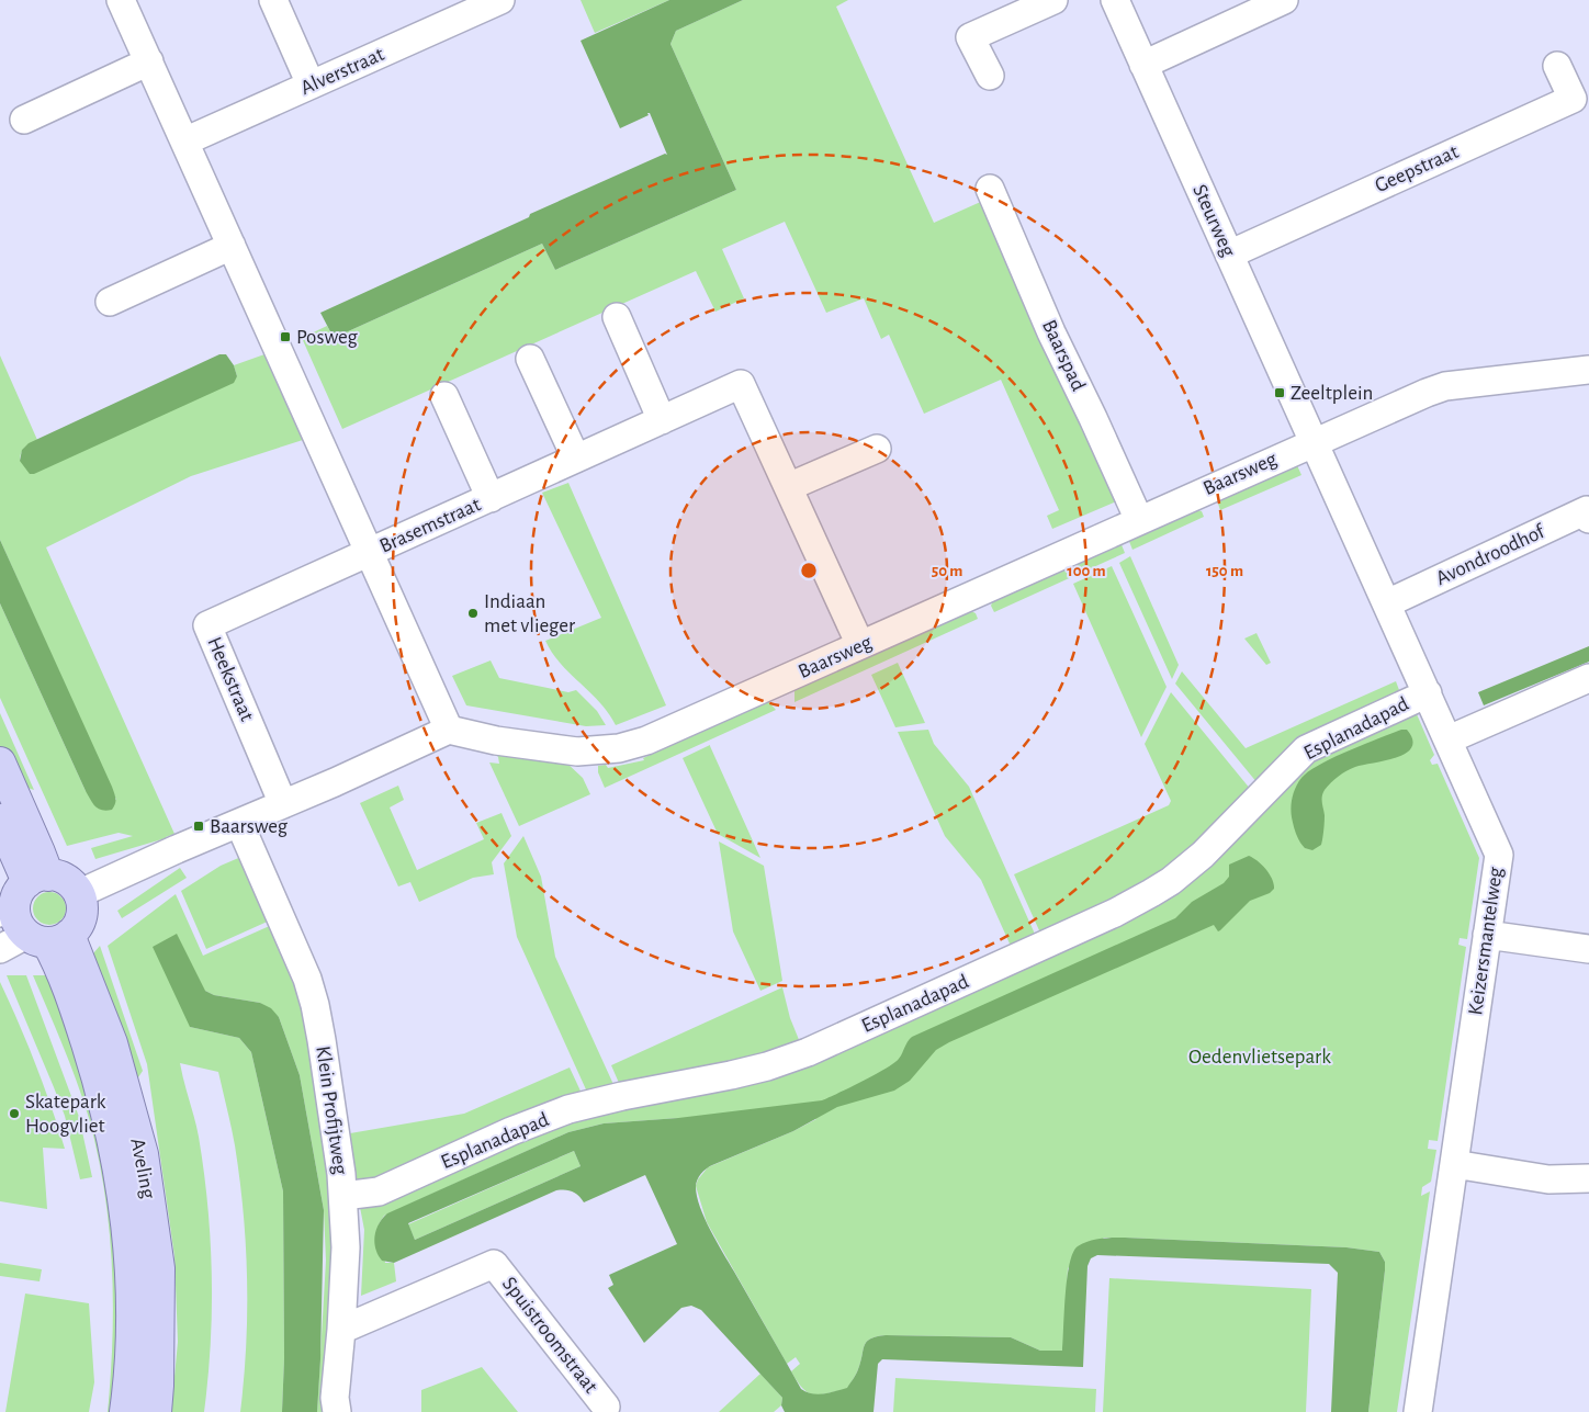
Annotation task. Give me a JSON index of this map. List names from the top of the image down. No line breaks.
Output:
{"streets":{"main road":["Aveling"],"street":["Alverstraat","Geepstraat","Steurweg","Baarspad","Baarsweg","Brasemstraat","Avondroodhof","Heekstraat","Esplanadapad","Keizersmantelweg","Klein Profijtweg","Spuistroomstraat"]},"crossings":[["Geepstraat","Steurweg"],["Steurweg","Baarsweg"],["Steurweg","Keizersmantelweg"],["Baarspad","Baarsweg"],["Baarsweg","Brasemstraat"],["Baarsweg","Keizersmantelweg"],["Brasemstraat","Heekstraat"],["Avondroodhof","Keizersmantelweg"],["Esplanadapad","Keizersmantelweg"],["Esplanadapad","Klein Profijtweg"],["Klein Profijtweg","Spuistroomstraat"]],"parks":["Oedenvlietsepark"],"places":{"transit":["Posweg","Zeeltplein","Baarsweg"],"other":["Indiaan met vlieger","Skatepark Hoogvliet"]},"rings":["50 m","100 m","150 m"]}
